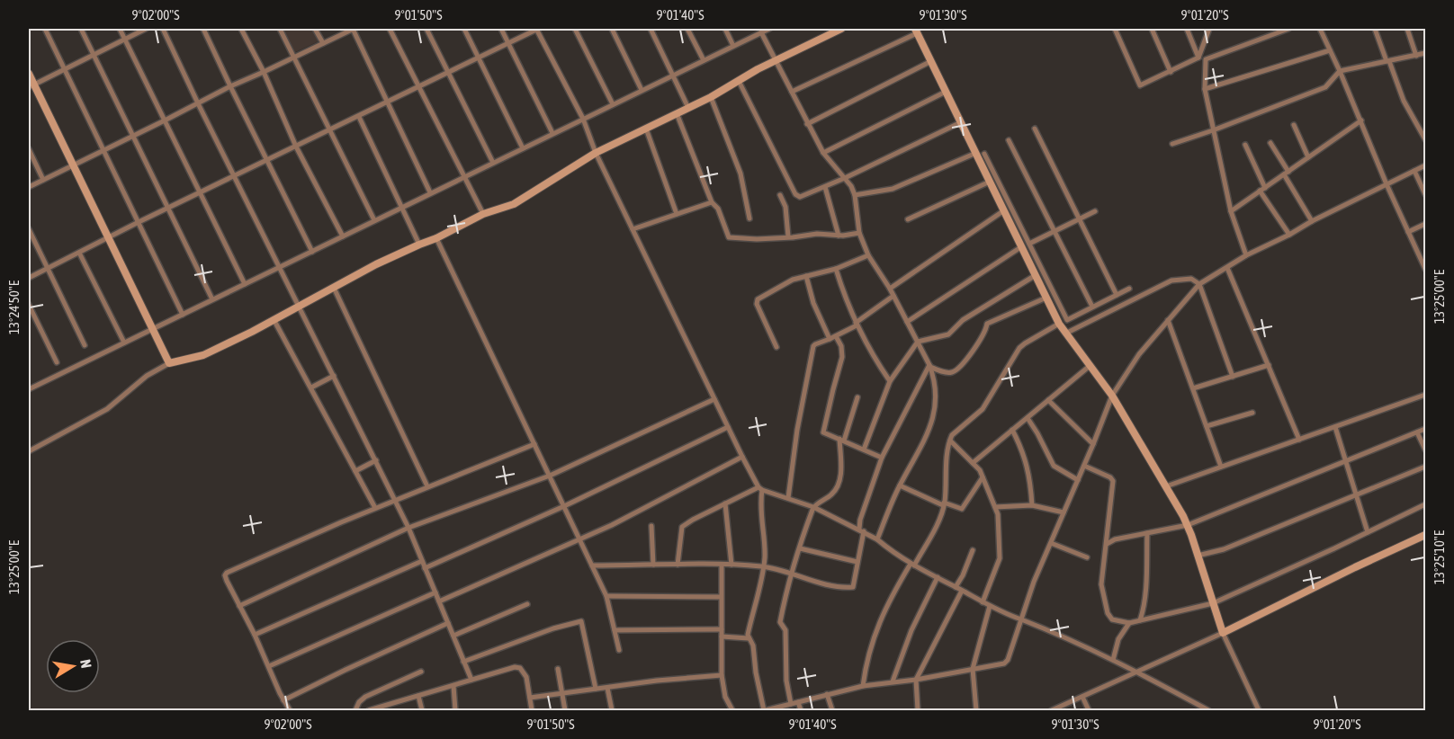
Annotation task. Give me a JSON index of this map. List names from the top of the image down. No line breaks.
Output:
{"north":"right","coordinates":["9°02'00\"S","9°01'50\"S","9°01'40\"S","9°01'30\"S","9°01'20\"S","13°25'00\"E","13°24'50\"E","13°25'10\"E"]}
